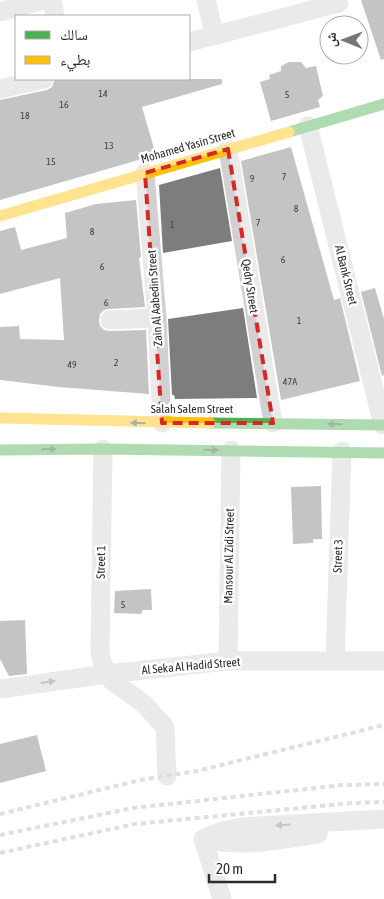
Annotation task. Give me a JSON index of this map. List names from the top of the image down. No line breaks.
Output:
{"streets":{"main road":["Mohamed Yasin Street","Salah Salem Street"],"street":["Al Bank Street","Qedry Street","Zain Al Aabedin Street","Mansour Al Zidi Street","Street 3","Street 1","Al Seka Al Hadid Street"]},"crossings":[["Mohamed Yasin Street","Al Bank Street"],["Mohamed Yasin Street","Qedry Street"],["Mohamed Yasin Street","Zain Al Aabedin Street"],["Al Bank Street","Salah Salem Street"],["Qedry Street","Salah Salem Street"],["Zain Al Aabedin Street","Salah Salem Street"],["Mansour Al Zidi Street","Al Seka Al Hadid Street"],["Street 3","Al Seka Al Hadid Street"],["Street 1","Al Seka Al Hadid Street"]],"house_numbers":["14","5","16","18","13","15","7","9","8","7","1","8","6","6","6","1","2","49","47A","5"],"legend":["سالك","بطيء"],"scale_bar":"20 m","north":"left"}
